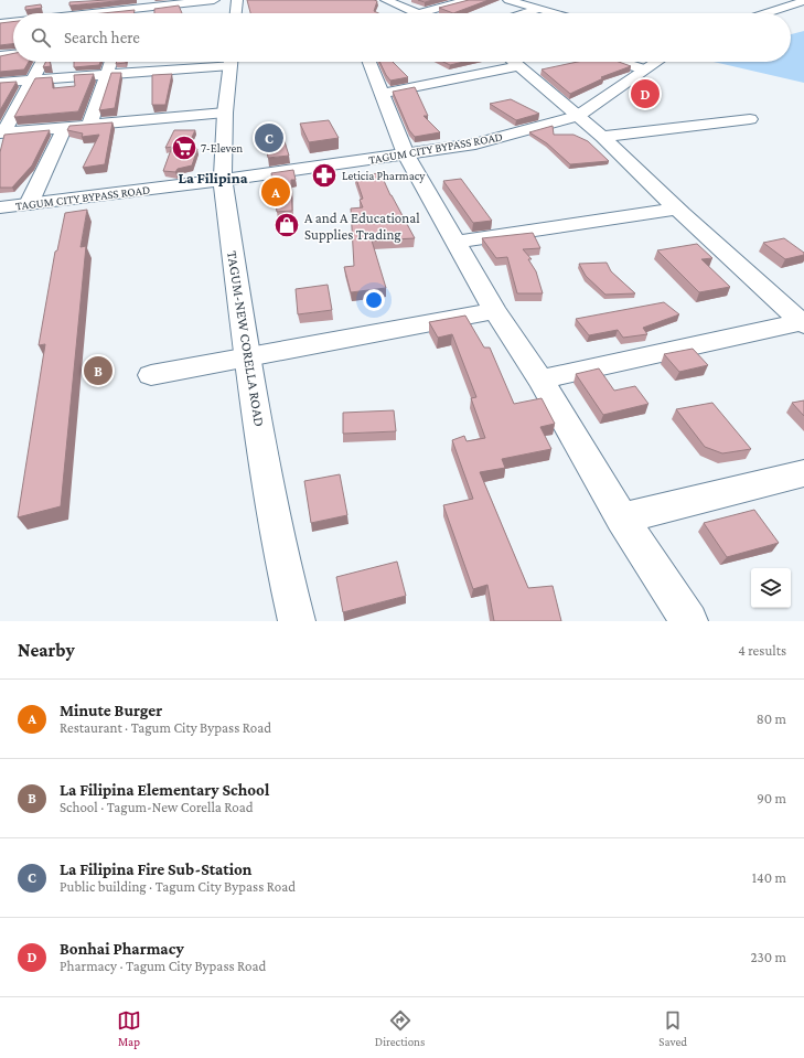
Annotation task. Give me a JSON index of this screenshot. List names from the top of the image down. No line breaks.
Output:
{"streets":{"street":["TAGUM CITY BYPASS ROAD","TAGUM-NEW CORELLA ROAD"]},"crossings":[["TAGUM CITY BYPASS ROAD","TAGUM-NEW CORELLA ROAD"]],"districts":["La Filipina"],"places":{"supermarket":["7-Eleven"],"pharmacy":["Leticia Pharmacy"],"shop":["A and A Educational Supplies Trading"]},"page":{"search":"Search here","pins":["D","C","A","B"],"heading":["Nearby","4 results"],"list":[{"mark":"A","name":"Minute Burger","note":"Restaurant · Tagum City Bypass Road","value":"80 m"},{"mark":"B","name":"La Filipina Elementary School","note":"School · Tagum-New Corella Road","value":"90 m"},{"mark":"C","name":"La Filipina Fire Sub-Station","note":"Public building · Tagum City Bypass Road","value":"140 m"},{"mark":"D","name":"Bonhai Pharmacy","note":"Pharmacy · Tagum City Bypass Road","value":"230 m"}],"nav":["Map","Directions","Saved"]}}
